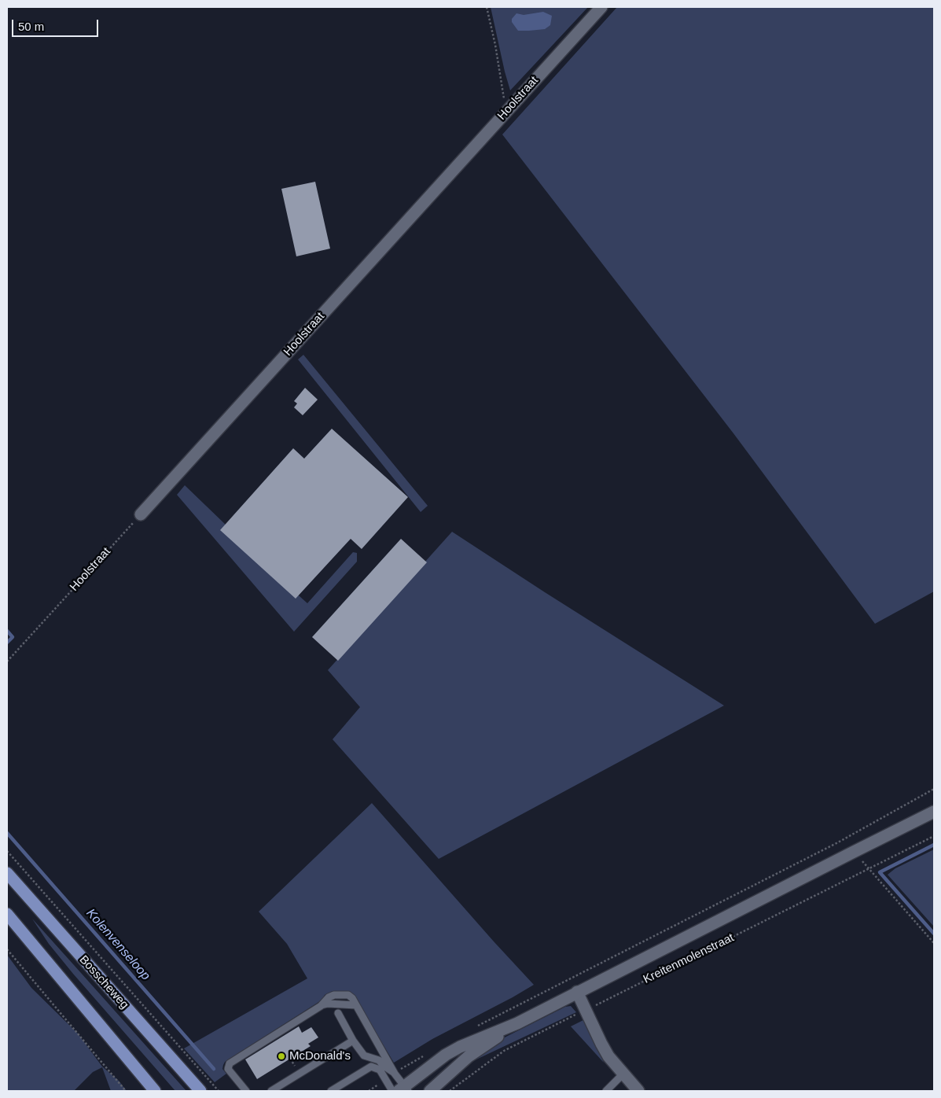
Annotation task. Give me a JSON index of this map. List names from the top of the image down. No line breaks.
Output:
{"streets":{"main road":["Bosscheweg"],"street":["Hoolstraat","Kreitenmolenstraat"]},"water":["Kolenvenseloop"],"places":["McDonald's"],"scale_bar":"50 m"}
